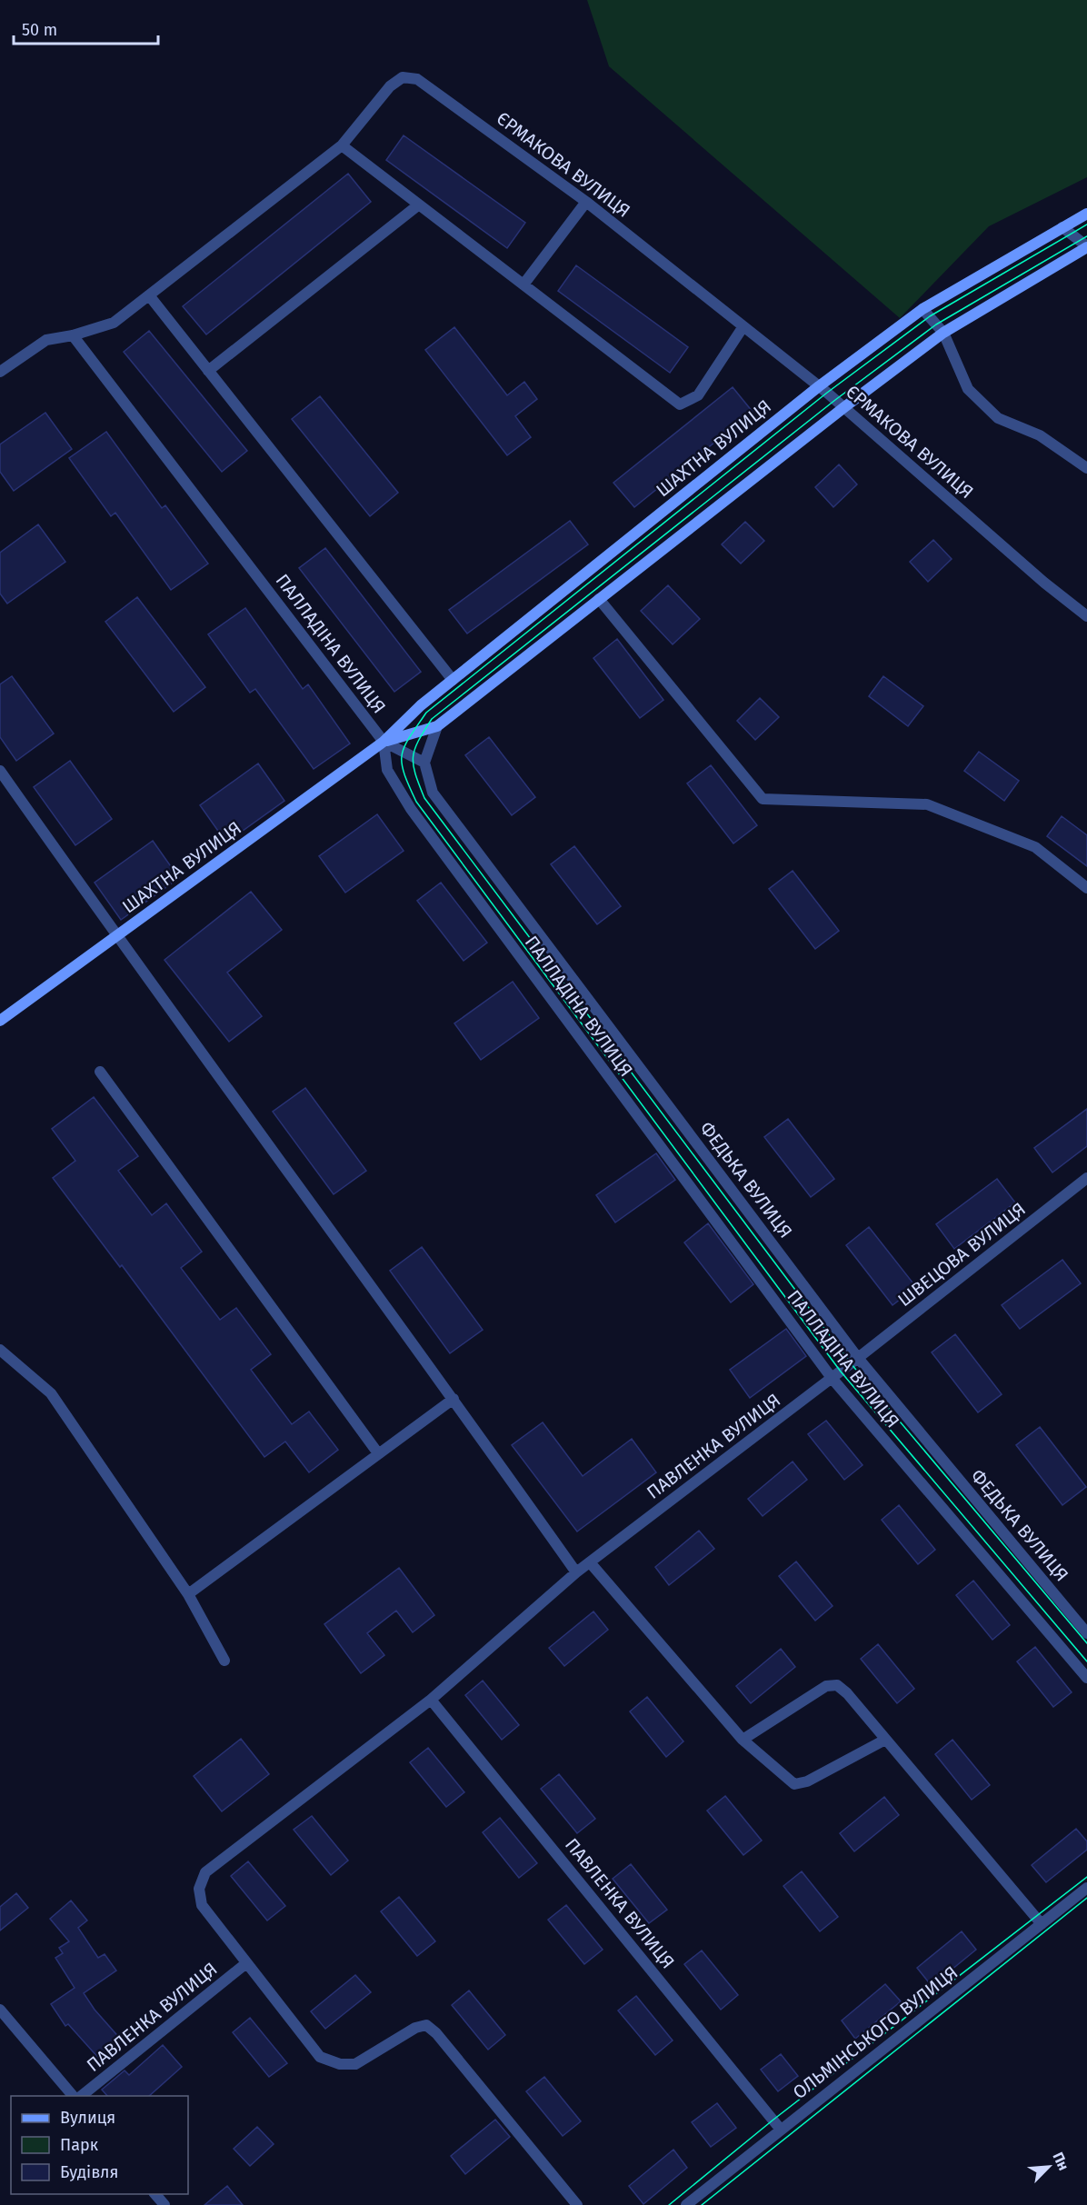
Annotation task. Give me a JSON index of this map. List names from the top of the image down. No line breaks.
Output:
{"streets":{"main road":["ШАХТНА ВУЛИЦЯ"],"street":["ЄРМАКОВА ВУЛИЦЯ","ПАЛЛАДІНА ВУЛИЦЯ","ФЕДЬКА ВУЛИЦЯ","ШВЕЦОВА ВУЛИЦЯ","ПАВЛЕНКА ВУЛИЦЯ","ОЛЬМІНСЬКОГО ВУЛИЦЯ"]},"crossings":[["ЄРМАКОВА ВУЛИЦЯ","ШАХТНА ВУЛИЦЯ"],["ЄРМАКОВА ВУЛИЦЯ","ПАЛЛАДІНА ВУЛИЦЯ"],["ШАХТНА ВУЛИЦЯ","ПАЛЛАДІНА ВУЛИЦЯ"],["ПАЛЛАДІНА ВУЛИЦЯ","ПАВЛЕНКА ВУЛИЦЯ"],["ФЕДЬКА ВУЛИЦЯ","ШВЕЦОВА ВУЛИЦЯ"],["ФЕДЬКА ВУЛИЦЯ","ПАВЛЕНКА ВУЛИЦЯ"],["ШВЕЦОВА ВУЛИЦЯ","ПАВЛЕНКА ВУЛИЦЯ"],["ПАВЛЕНКА ВУЛИЦЯ","ОЛЬМІНСЬКОГО ВУЛИЦЯ"]],"legend":["Вулиця","Парк","Будівля"],"scale_bar":"50 m","north":"top right"}
